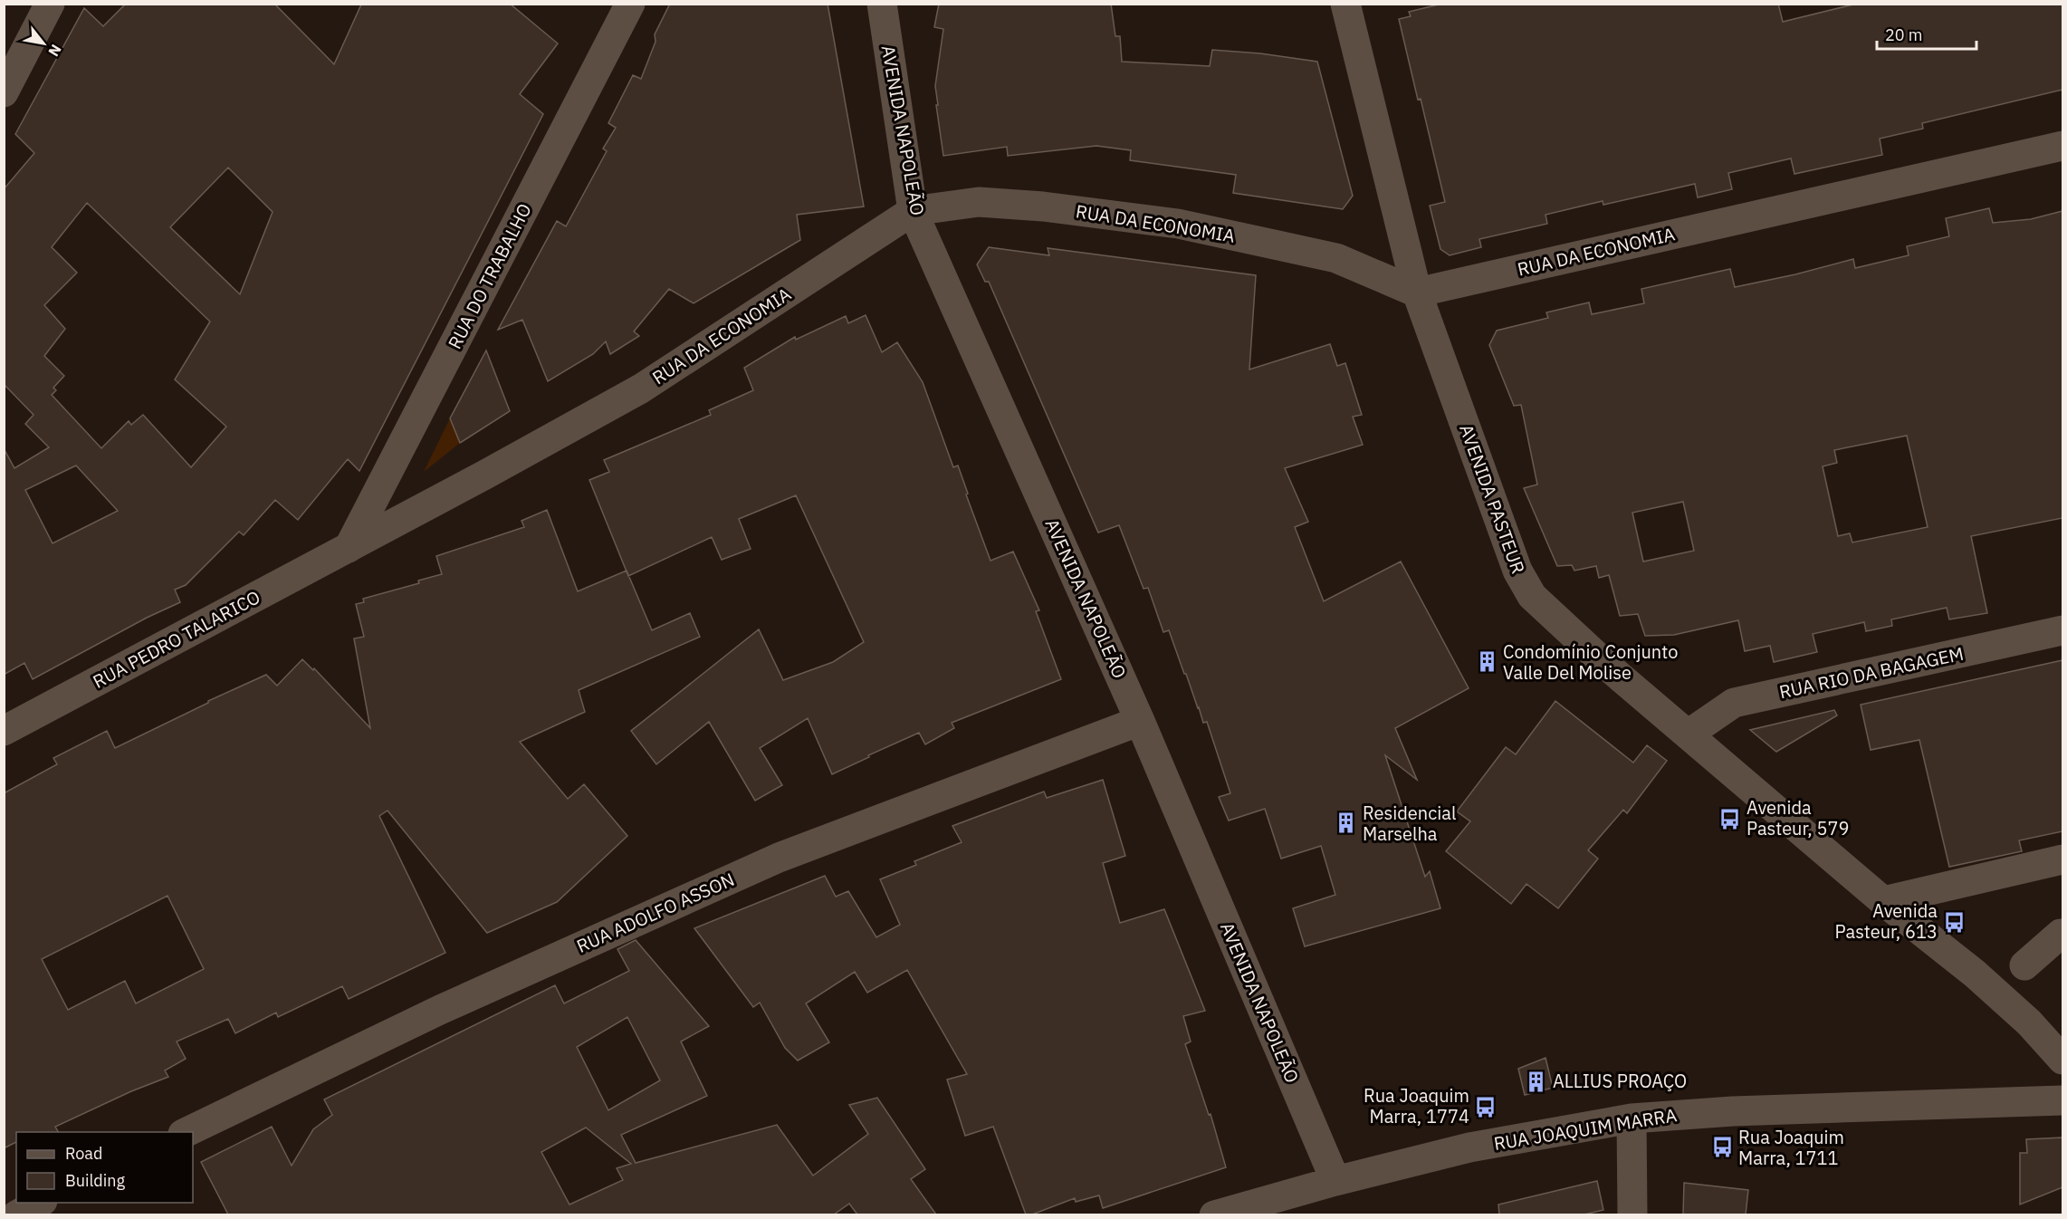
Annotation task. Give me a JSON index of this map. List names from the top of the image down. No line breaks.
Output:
{"streets":{"street":["AVENIDA NAPOLEÃO","RUA DA ECONOMIA","RUA DO TRABALHO","AVENIDA PASTEUR","RUA PEDRO TALARICO","RUA RIO DA BAGAGEM","RUA ADOLFO ASSON","RUA JOAQUIM MARRA"]},"crossings":[["AVENIDA NAPOLEÃO","RUA DA ECONOMIA"],["AVENIDA NAPOLEÃO","RUA ADOLFO ASSON"],["AVENIDA NAPOLEÃO","RUA JOAQUIM MARRA"],["RUA DA ECONOMIA","RUA DO TRABALHO"],["RUA DA ECONOMIA","AVENIDA PASTEUR"],["RUA DA ECONOMIA","RUA PEDRO TALARICO"],["RUA DO TRABALHO","RUA PEDRO TALARICO"],["AVENIDA PASTEUR","RUA RIO DA BAGAGEM"]],"places":{"building":["Condomínio Conjunto Valle Del Molise","Residencial Marselha","ALLIUS PROAÇO"],"bus stop":["Avenida Pasteur, 579","Avenida Pasteur, 613","Rua Joaquim Marra, 1774","Rua Joaquim Marra, 1711"]},"legend":["Road","Building"],"scale_bar":"20 m","north":"bottom right"}
